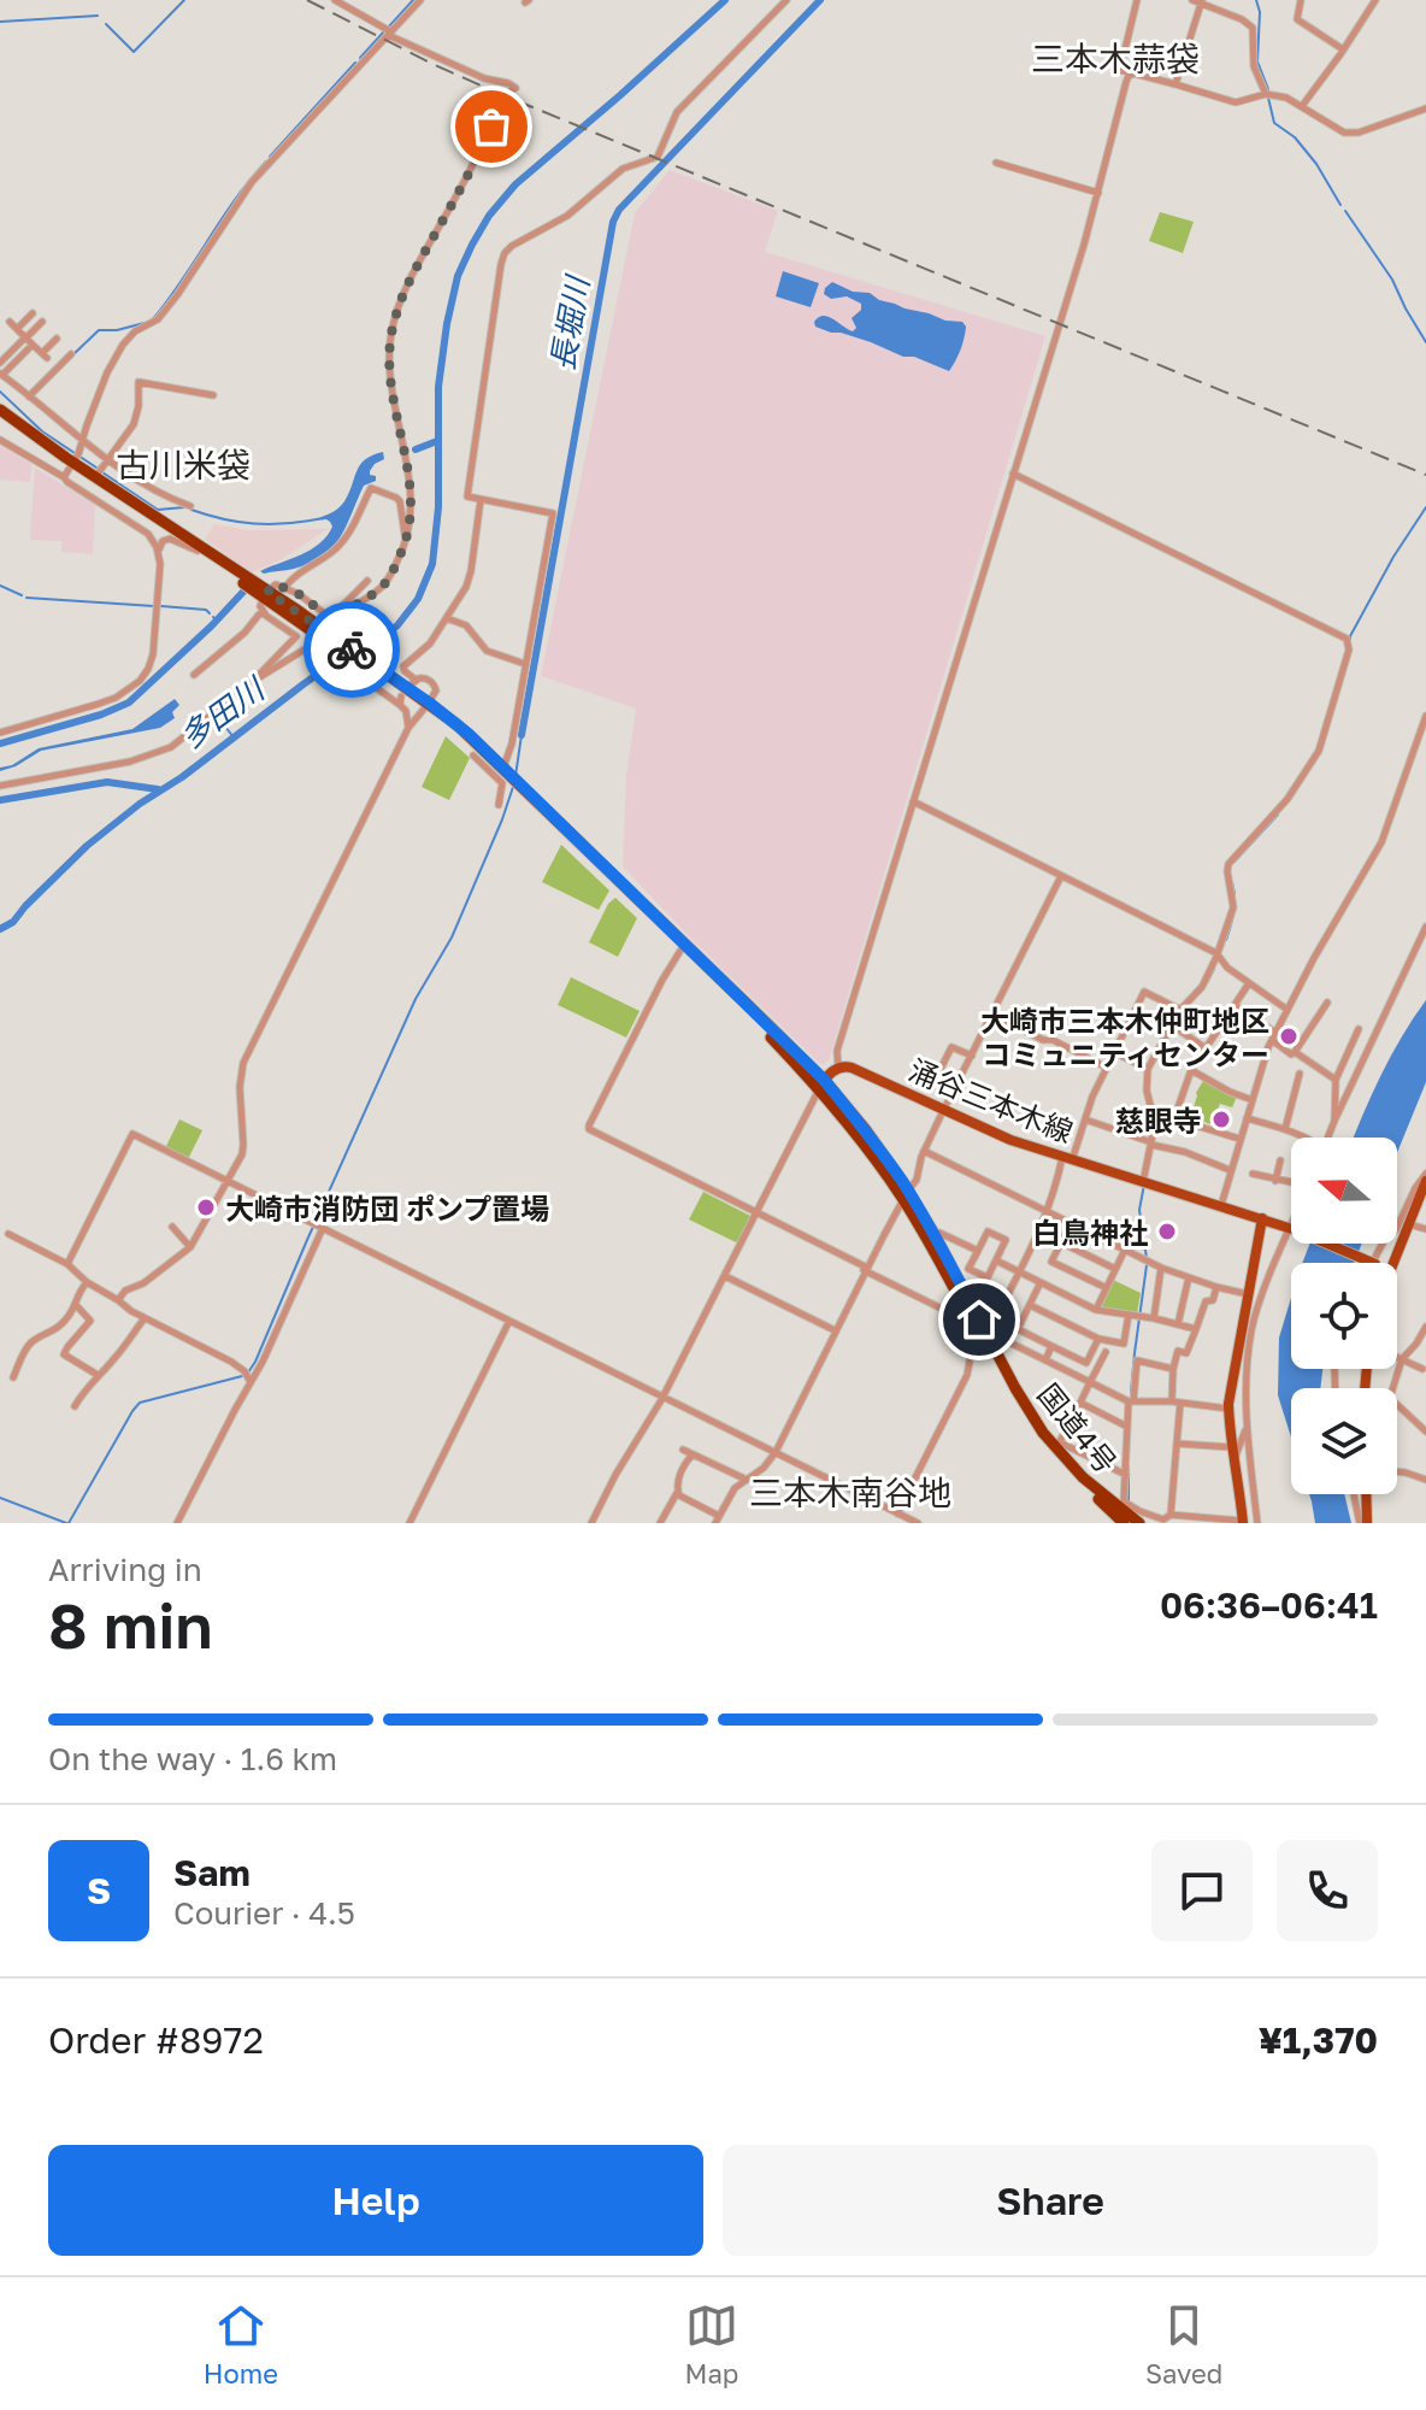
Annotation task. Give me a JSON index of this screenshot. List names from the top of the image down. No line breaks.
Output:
{"streets":{"highway":["国道4号"],"main road":["涌谷三本木線"]},"districts":["三本木蒜袋","古川米袋","三本木南谷地"],"water":["長堀川","多田川"],"places":["大崎市三本木仲町地区 コミュニティセンター","慈眼寺","大崎市消防団 ポンプ置場","白鳥神社"],"north":"left","page":{"heading":["8 min","Arriving in","06:36–06:41"],"panel":["Sam","Courier · 4.5","Order #8972","¥1,370"],"bar":"On the way · 1.6 km","round":"S","buttons":["Help","Share"],"tabs":["Home","Map","Saved"]}}
